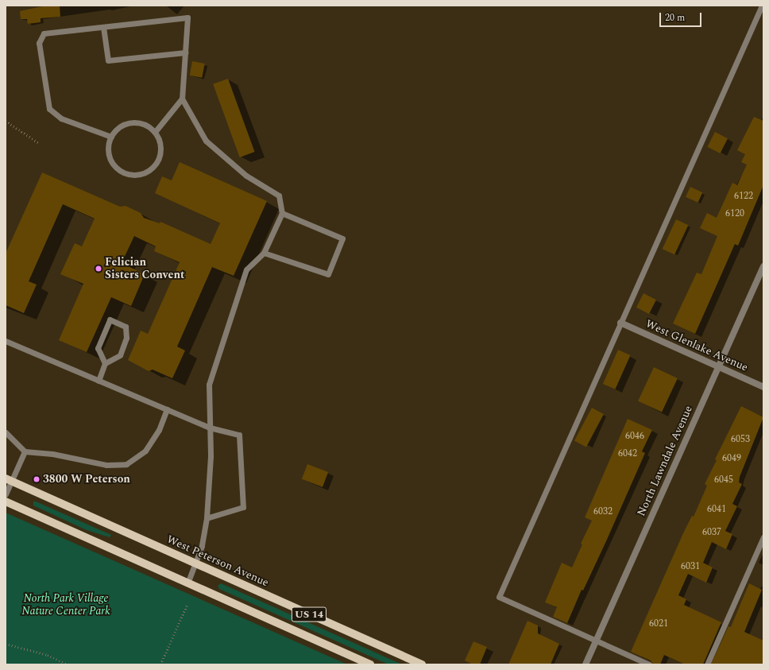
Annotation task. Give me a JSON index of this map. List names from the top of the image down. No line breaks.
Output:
{"streets":{"main road":["West Peterson Avenue","US 14"],"street":["West Glenlake Avenue","North Lawndale Avenue"]},"crossings":[["West Glenlake Avenue","North Lawndale Avenue"]],"parks":["North Park Village Nature Center Park"],"places":["Felician Sisters Convent","3800 W Peterson"],"house_numbers":["6122","6120","6046","6053","6042","6049","6045","6041","6032","6037","6031","6021"],"scale_bar":"20 m"}
